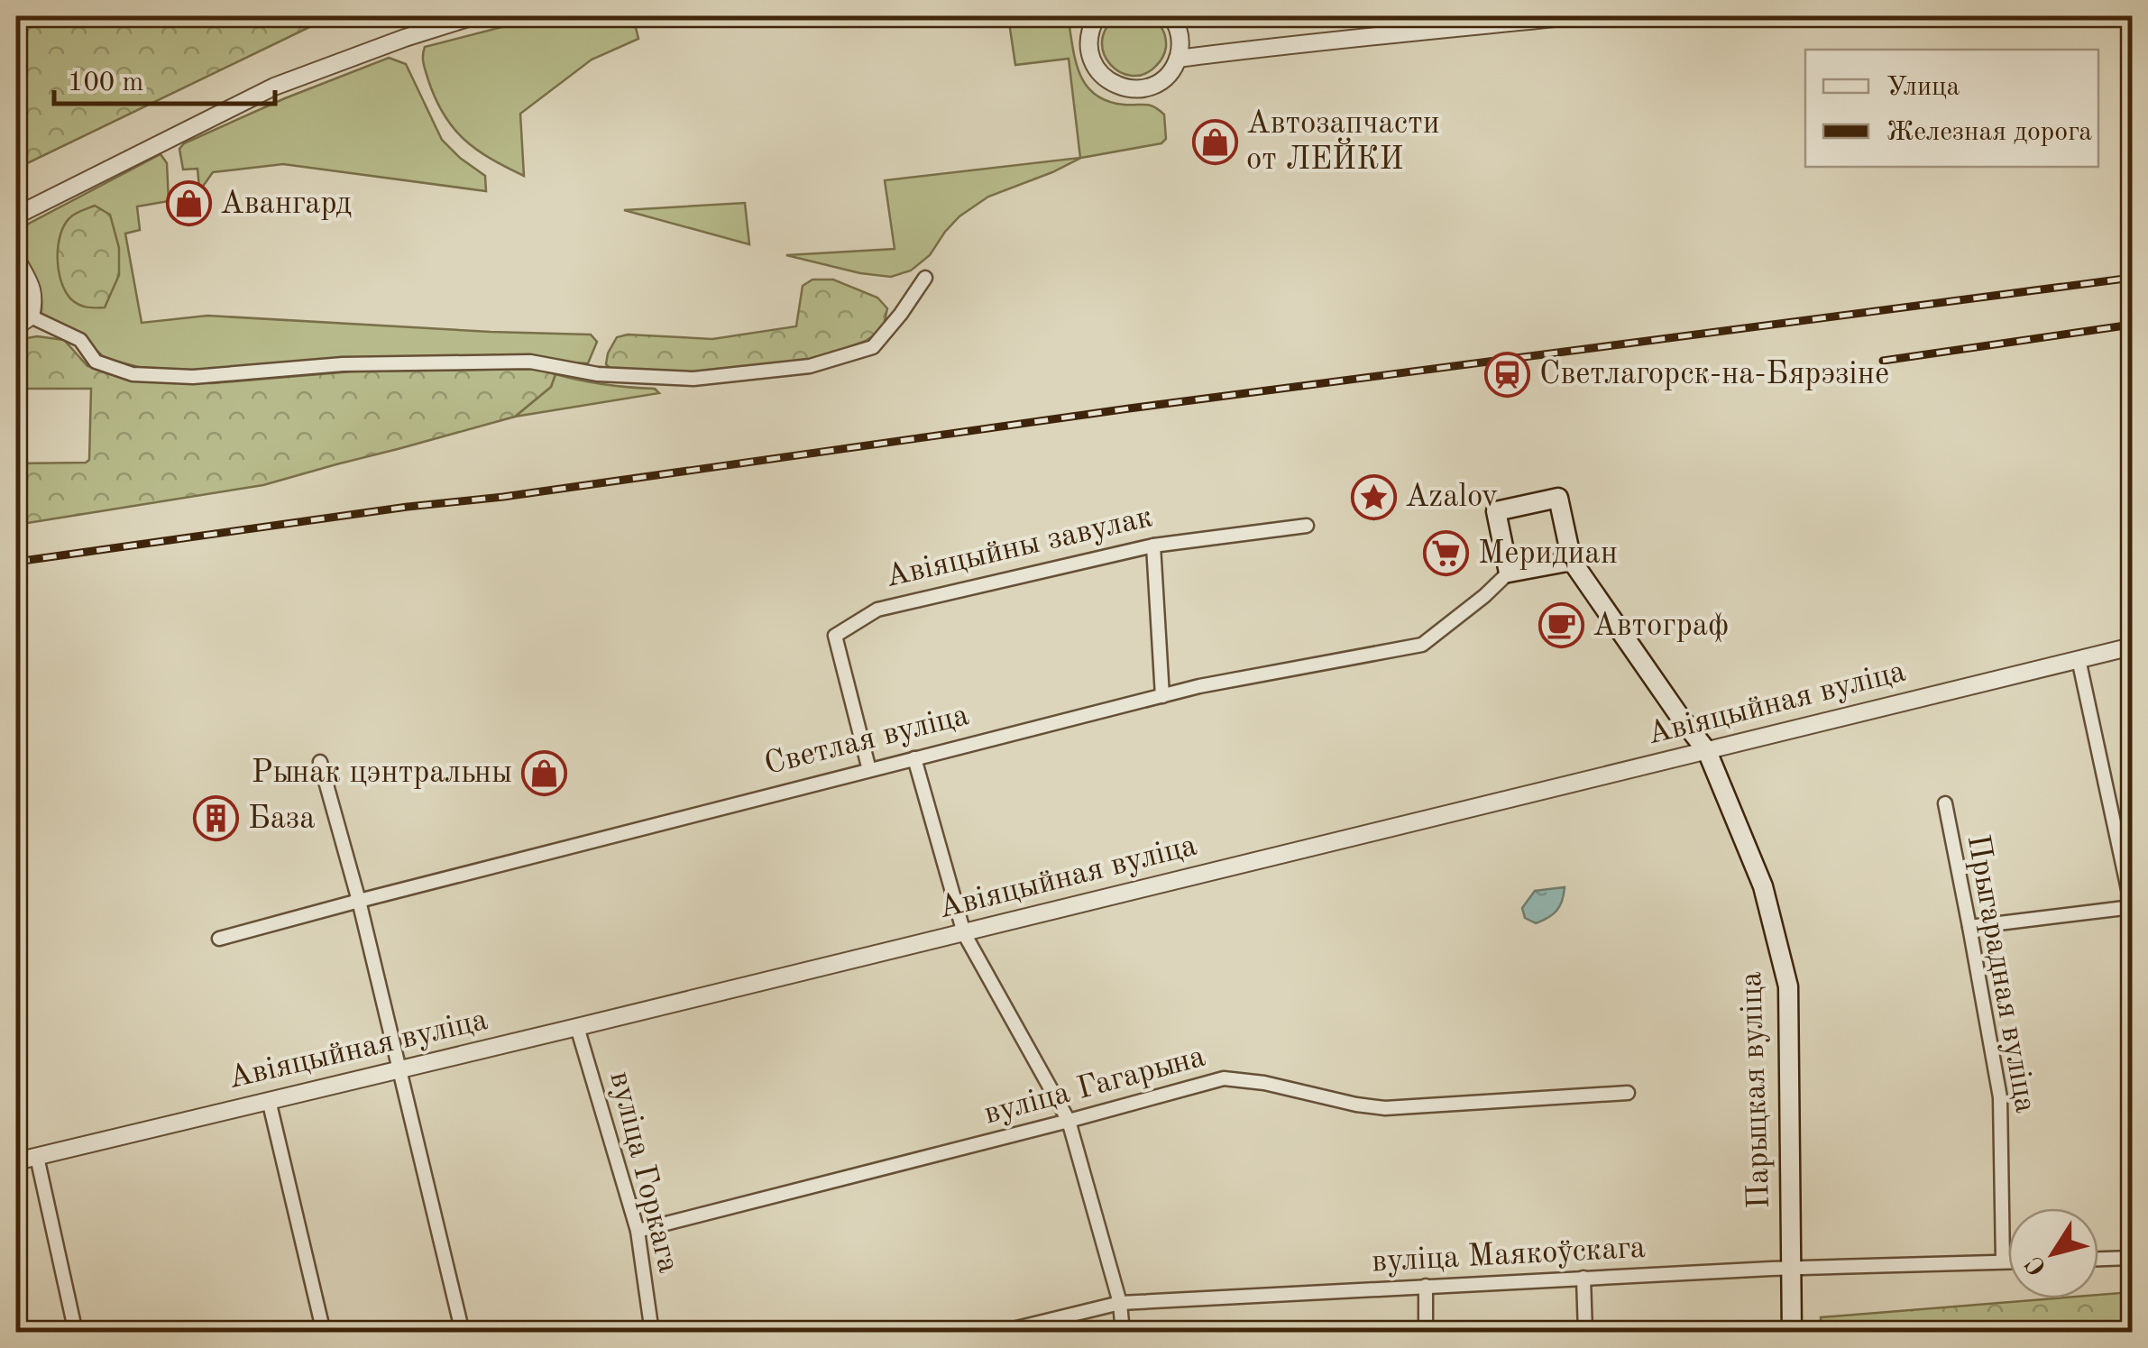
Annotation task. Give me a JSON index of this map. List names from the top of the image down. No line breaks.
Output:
{"streets":{"main road":["Парыцкая вуліца"],"street":["Авіяцыйны завулак","Авіяцыйная вуліца","Светлая вуліца","Прыгарадная вуліца","вуліца Гагарына","вуліца Горкага","вуліца Маякоўскага"]},"crossings":[["Авіяцыйны завулак","Светлая вуліца"],["Авіяцыйная вуліца","Парыцкая вуліца"],["Авіяцыйная вуліца","вуліца Горкага"],["Прыгарадная вуліца","вуліца Маякоўскага"],["вуліца Гагарына","вуліца Горкага"],["Парыцкая вуліца","вуліца Маякоўскага"]],"places":{"shop":["Автозапчасти от ЛЕЙКИ","Авангард","Рынак цэнтральны"],"station":["Светлагорск-на-Бярэзіне"],"place":["Azalov"],"supermarket":["Меридиан"],"cafe":["Автограф"],"building":["База"]},"legend":["Улица","Железная дорога"],"scale_bar":"100 m","north":"bottom left"}
